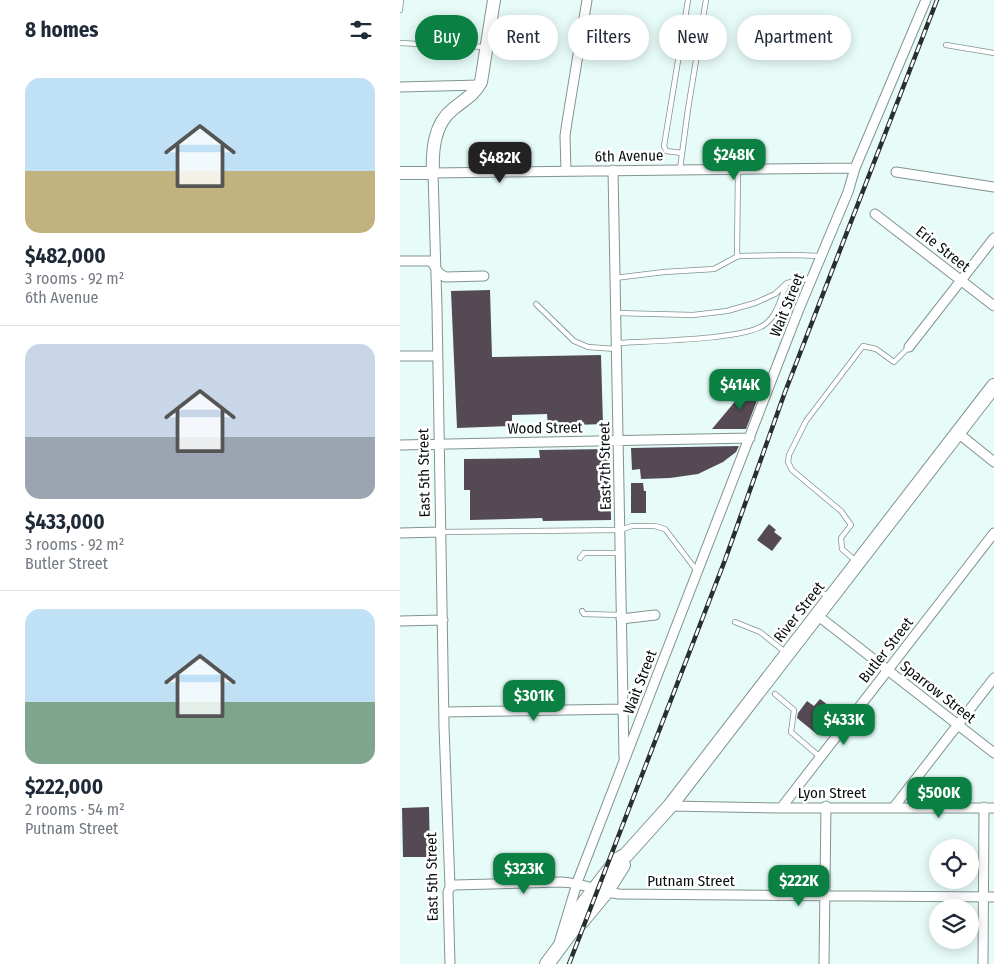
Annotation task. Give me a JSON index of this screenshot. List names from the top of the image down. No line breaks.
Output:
{"streets":{"main road":["East 5th Street","River Street"],"street":["6th Avenue","Erie Street","Wait Street","Wood Street","East 7th Street","Butler Street","Sparrow Street","Lyon Street","Putnam Street"]},"crossings":[["6th Avenue","Wait Street"],["6th Avenue","East 7th Street"],["6th Avenue","East 5th Street"],["Wait Street","Wood Street"],["Wait Street","East 7th Street"],["Wait Street","River Street"],["Wait Street","Putnam Street"],["Wood Street","East 7th Street"],["Wood Street","East 5th Street"],["East 5th Street","Putnam Street"],["River Street","Sparrow Street"],["River Street","Lyon Street"],["River Street","Putnam Street"],["Butler Street","Sparrow Street"],["Butler Street","Lyon Street"]],"page":{"heading":"8 homes","chip":["Buy","Rent","Filters","New","Apartment"],"list":[{"name":"$482,000","note":"3 rooms · 92 m² · 6th Avenue"},{"name":"$433,000","note":"3 rooms · 92 m² · Butler Street"},{"name":"$222,000","note":"2 rooms · 54 m² · Putnam Street"}],"price":["$248K","$482K","$414K","$301K","$433K","$500K","$323K","$222K"]}}
